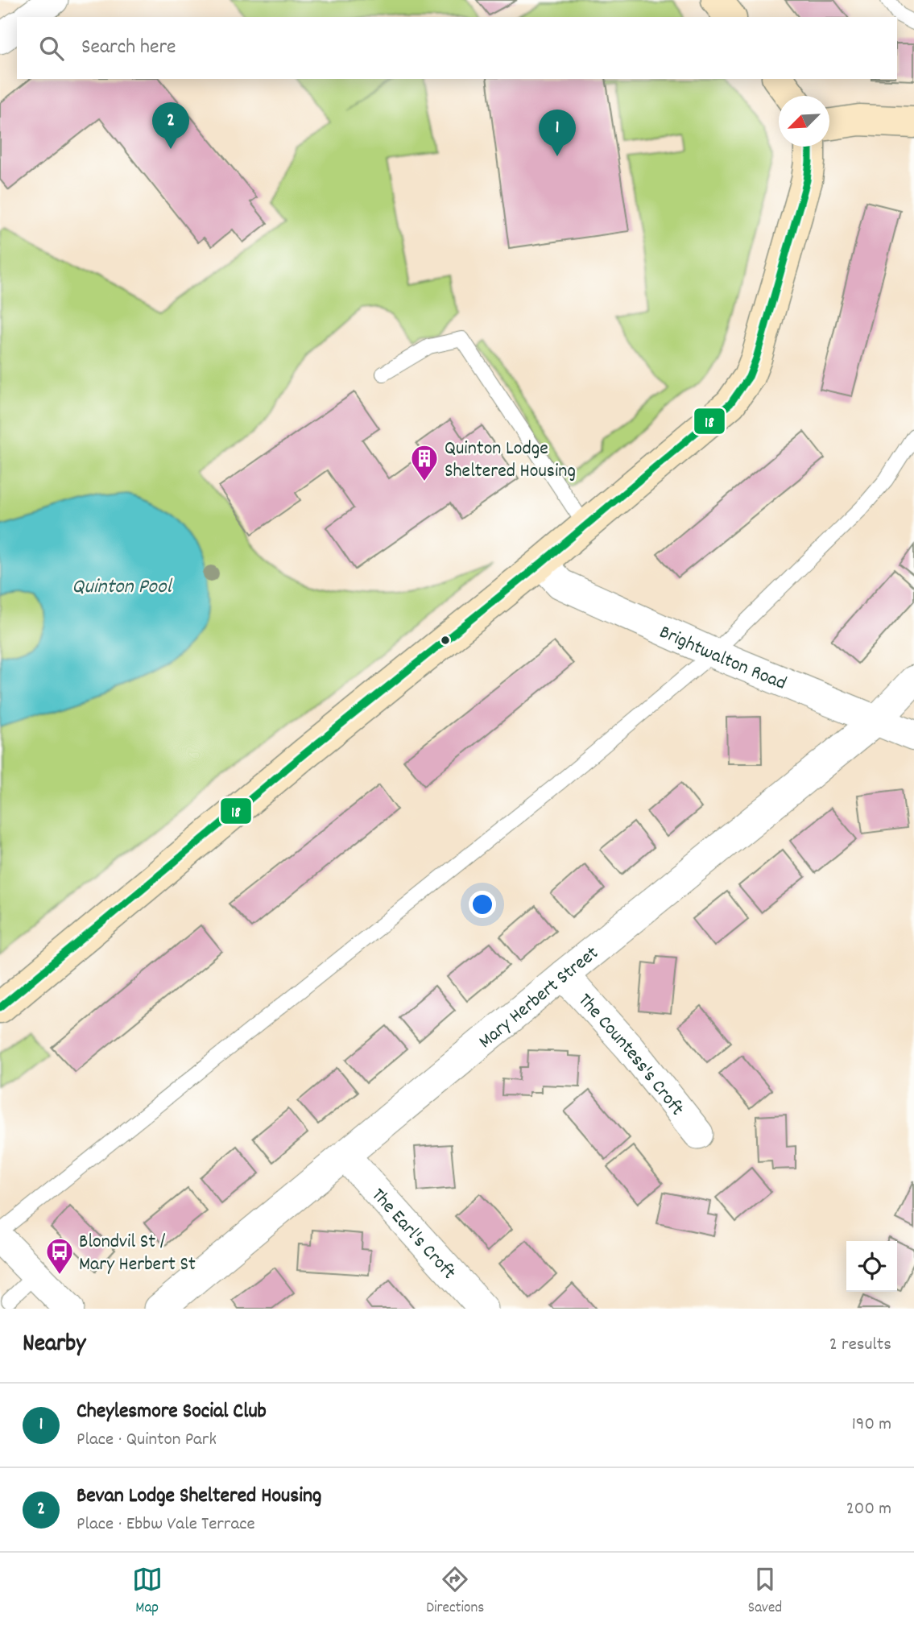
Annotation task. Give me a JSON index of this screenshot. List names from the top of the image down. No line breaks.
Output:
{"streets":{"street":["Brightwalton Road","Mary Herbert Street","The Countess's Croft","The Earl's Croft"]},"crossings":[["Brightwalton Road","Mary Herbert Street"],["Mary Herbert Street","The Countess's Croft"],["Mary Herbert Street","The Earl's Croft"]],"water":["Quinton Pool"],"places":{"building":["Quinton Lodge Sheltered Housing"],"bus stop":["Blondvil St / Mary Herbert St"]},"lines":["transit line 18"],"north":"bottom left","page":{"search":"Search here","pins":["2","1"],"heading":["Nearby","2 results"],"list":[{"mark":"1","name":"Cheylesmore Social Club","note":"Place · Quinton Park","value":"190 m"},{"mark":"2","name":"Bevan Lodge Sheltered Housing","note":"Place · Ebbw Vale Terrace","value":"200 m"}],"nav":["Map","Directions","Saved"]}}
